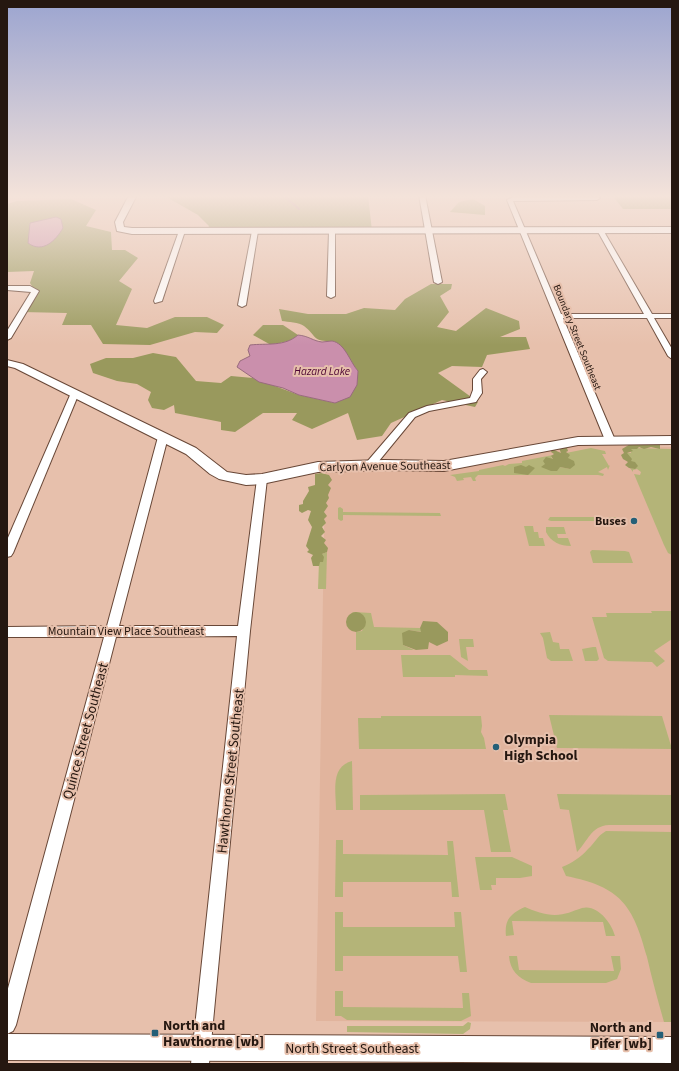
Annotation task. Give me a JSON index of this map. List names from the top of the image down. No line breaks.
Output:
{"streets":{"street":["Boundary Street Southeast","Carlyon Avenue Southeast","Mountain View Place Southeast","Quince Street Southeast","Hawthorne Street Southeast","North Street Southeast"]},"crossings":[["Boundary Street Southeast","Carlyon Avenue Southeast"],["Carlyon Avenue Southeast","Quince Street Southeast"],["Carlyon Avenue Southeast","Hawthorne Street Southeast"],["Mountain View Place Southeast","Quince Street Southeast"],["Mountain View Place Southeast","Hawthorne Street Southeast"],["Hawthorne Street Southeast","North Street Southeast"]],"water":["Hazard Lake"],"places":{"other":["Buses","Olympia High School"],"transit":["North and Hawthorne [wb]","North and Pifer [wb]"]}}
